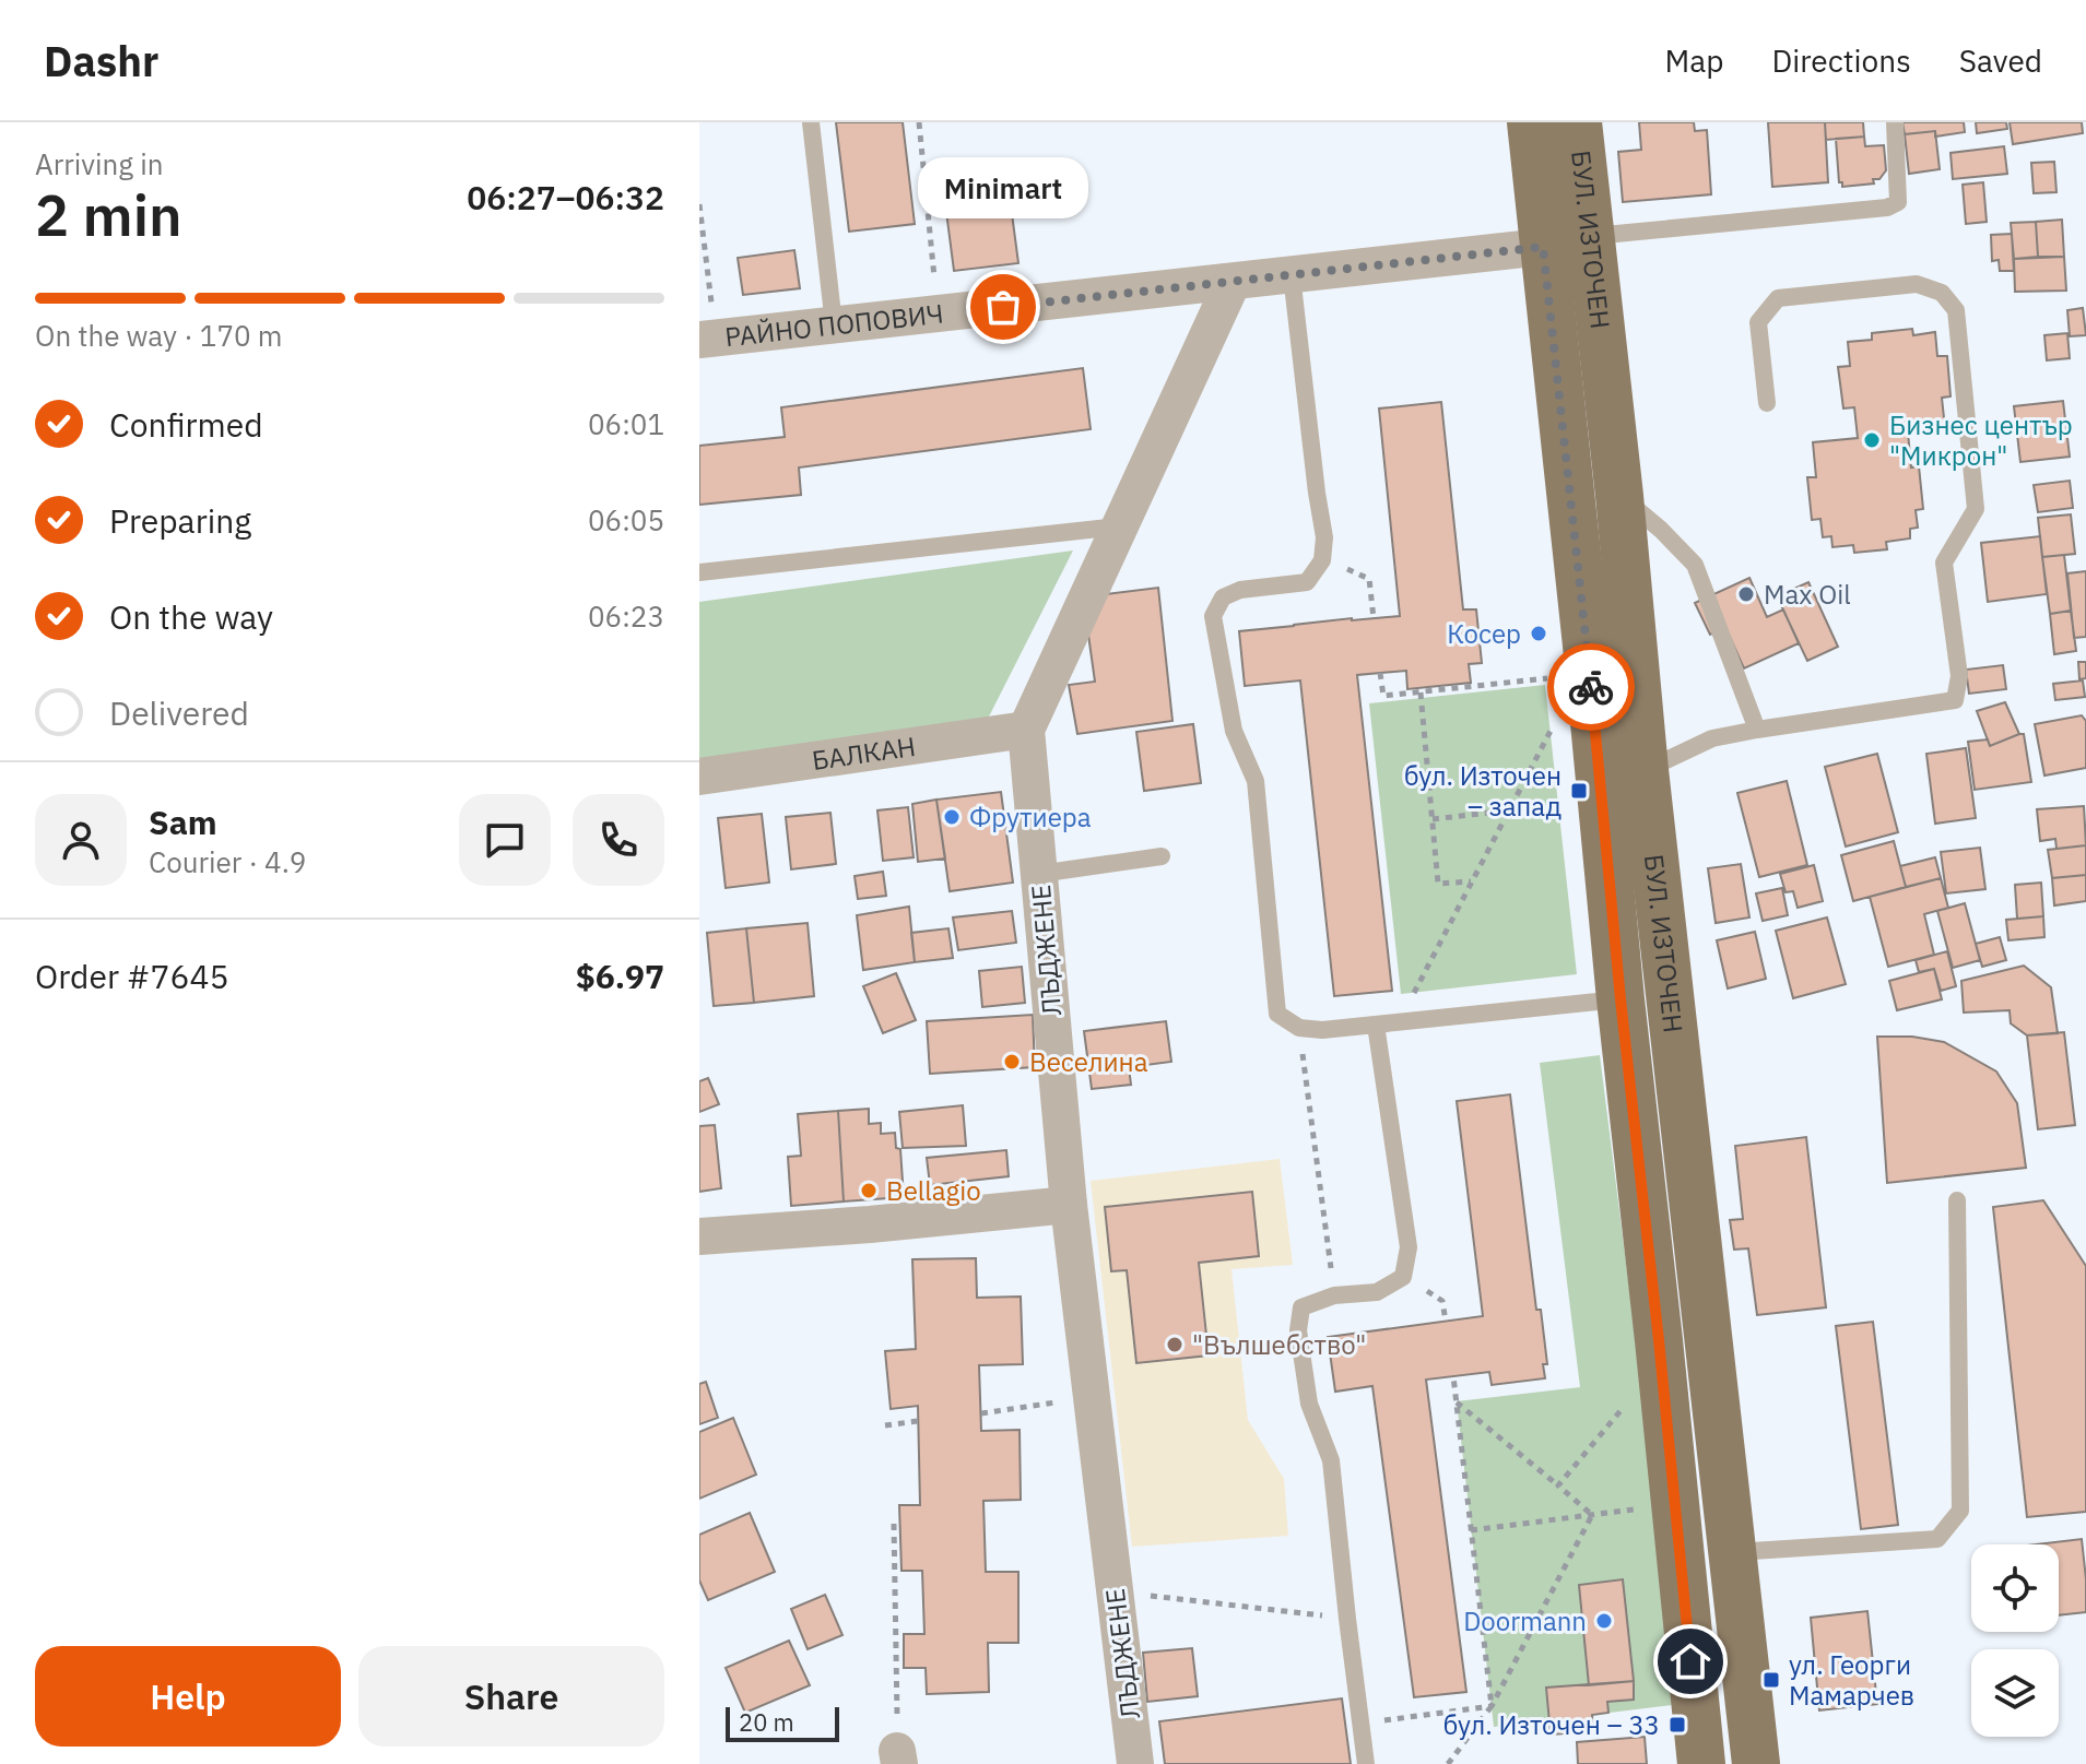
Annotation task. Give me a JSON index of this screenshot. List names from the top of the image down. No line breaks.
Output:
{"streets":{"main road":["БУЛ. ИЗТОЧЕН"],"street":["РАЙНО ПОПОВИЧ","БАЛКАН","ЛЪДЖЕНЕ"]},"crossings":[["БУЛ. ИЗТОЧЕН","РАЙНО ПОПОВИЧ"],["РАЙНО ПОПОВИЧ","ЛЪДЖЕНЕ"],["БАЛКАН","ЛЪДЖЕНЕ"]],"places":{"other":["Minimart","Бизнес център \"Микрон\"","Max Oil","Косер","Фрутиера","Веселина","Bellagio","\"Вълшебство\"","Doormann"],"transit":["бул. Източен – запад","ул. Георги Мамарчев","бул. Източен – 33"]},"scale_bar":"20 m","page":{"header":"Dashr","nav":["Map","Directions","Saved"],"heading":["2 min","Arriving in","06:27–06:32"],"panel":["Sam","Courier · 4.9","Order #7645","$6.97"],"bubble":"Minimart","bar":"On the way · 170 m","list":[["Confirmed","06:01"],["Preparing","06:05"],["On the way","06:23"],"Delivered"],"buttons":["Help","Share"],"scale":"20 m"}}
